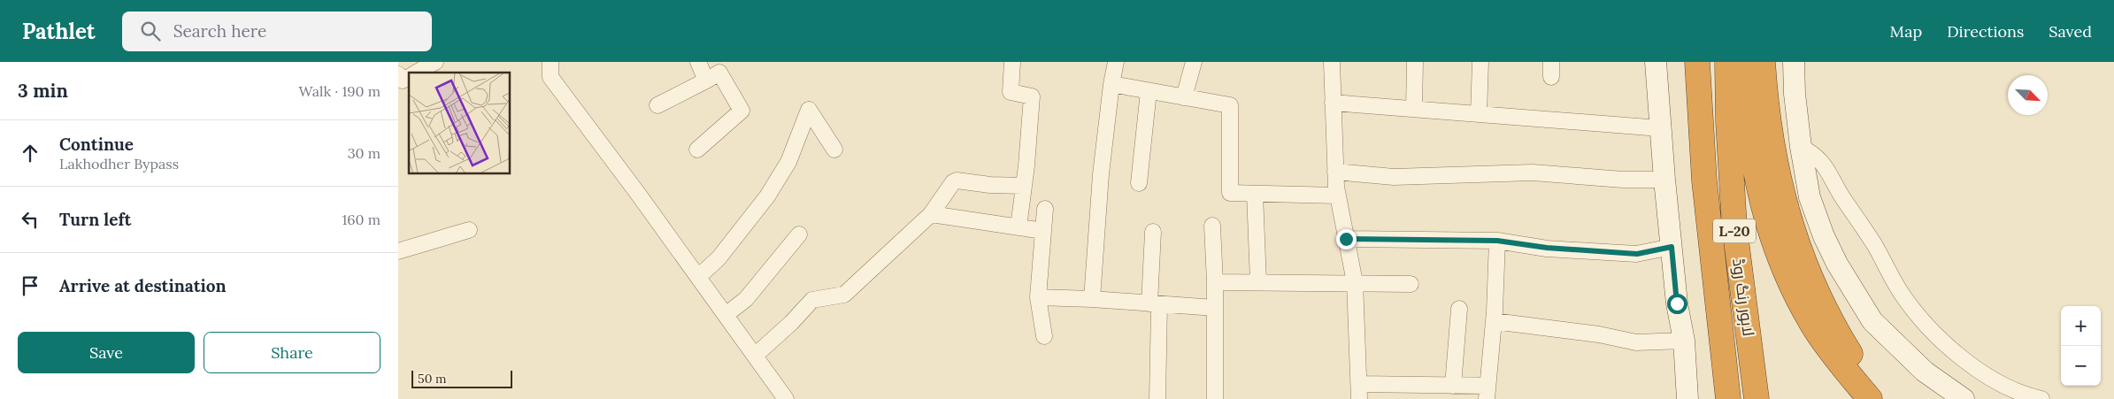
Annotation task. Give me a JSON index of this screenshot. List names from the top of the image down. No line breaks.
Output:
{"streets":{"highway":["L-20","لاہور رنگ روڈ"]},"scale_bar":"50 m","north":"bottom right","page":{"header":"Pathlet","search":"Search here","nav":["Map","Directions","Saved"],"heading":["3 min","Walk · 190 m"],"list":[["Continue","Lakhodher Bypass","30 m"],["Turn left","160 m"],"Arrive at destination"],"map_buttons":["+","−"],"buttons":["Save","Share"],"scale":"50 m"}}
